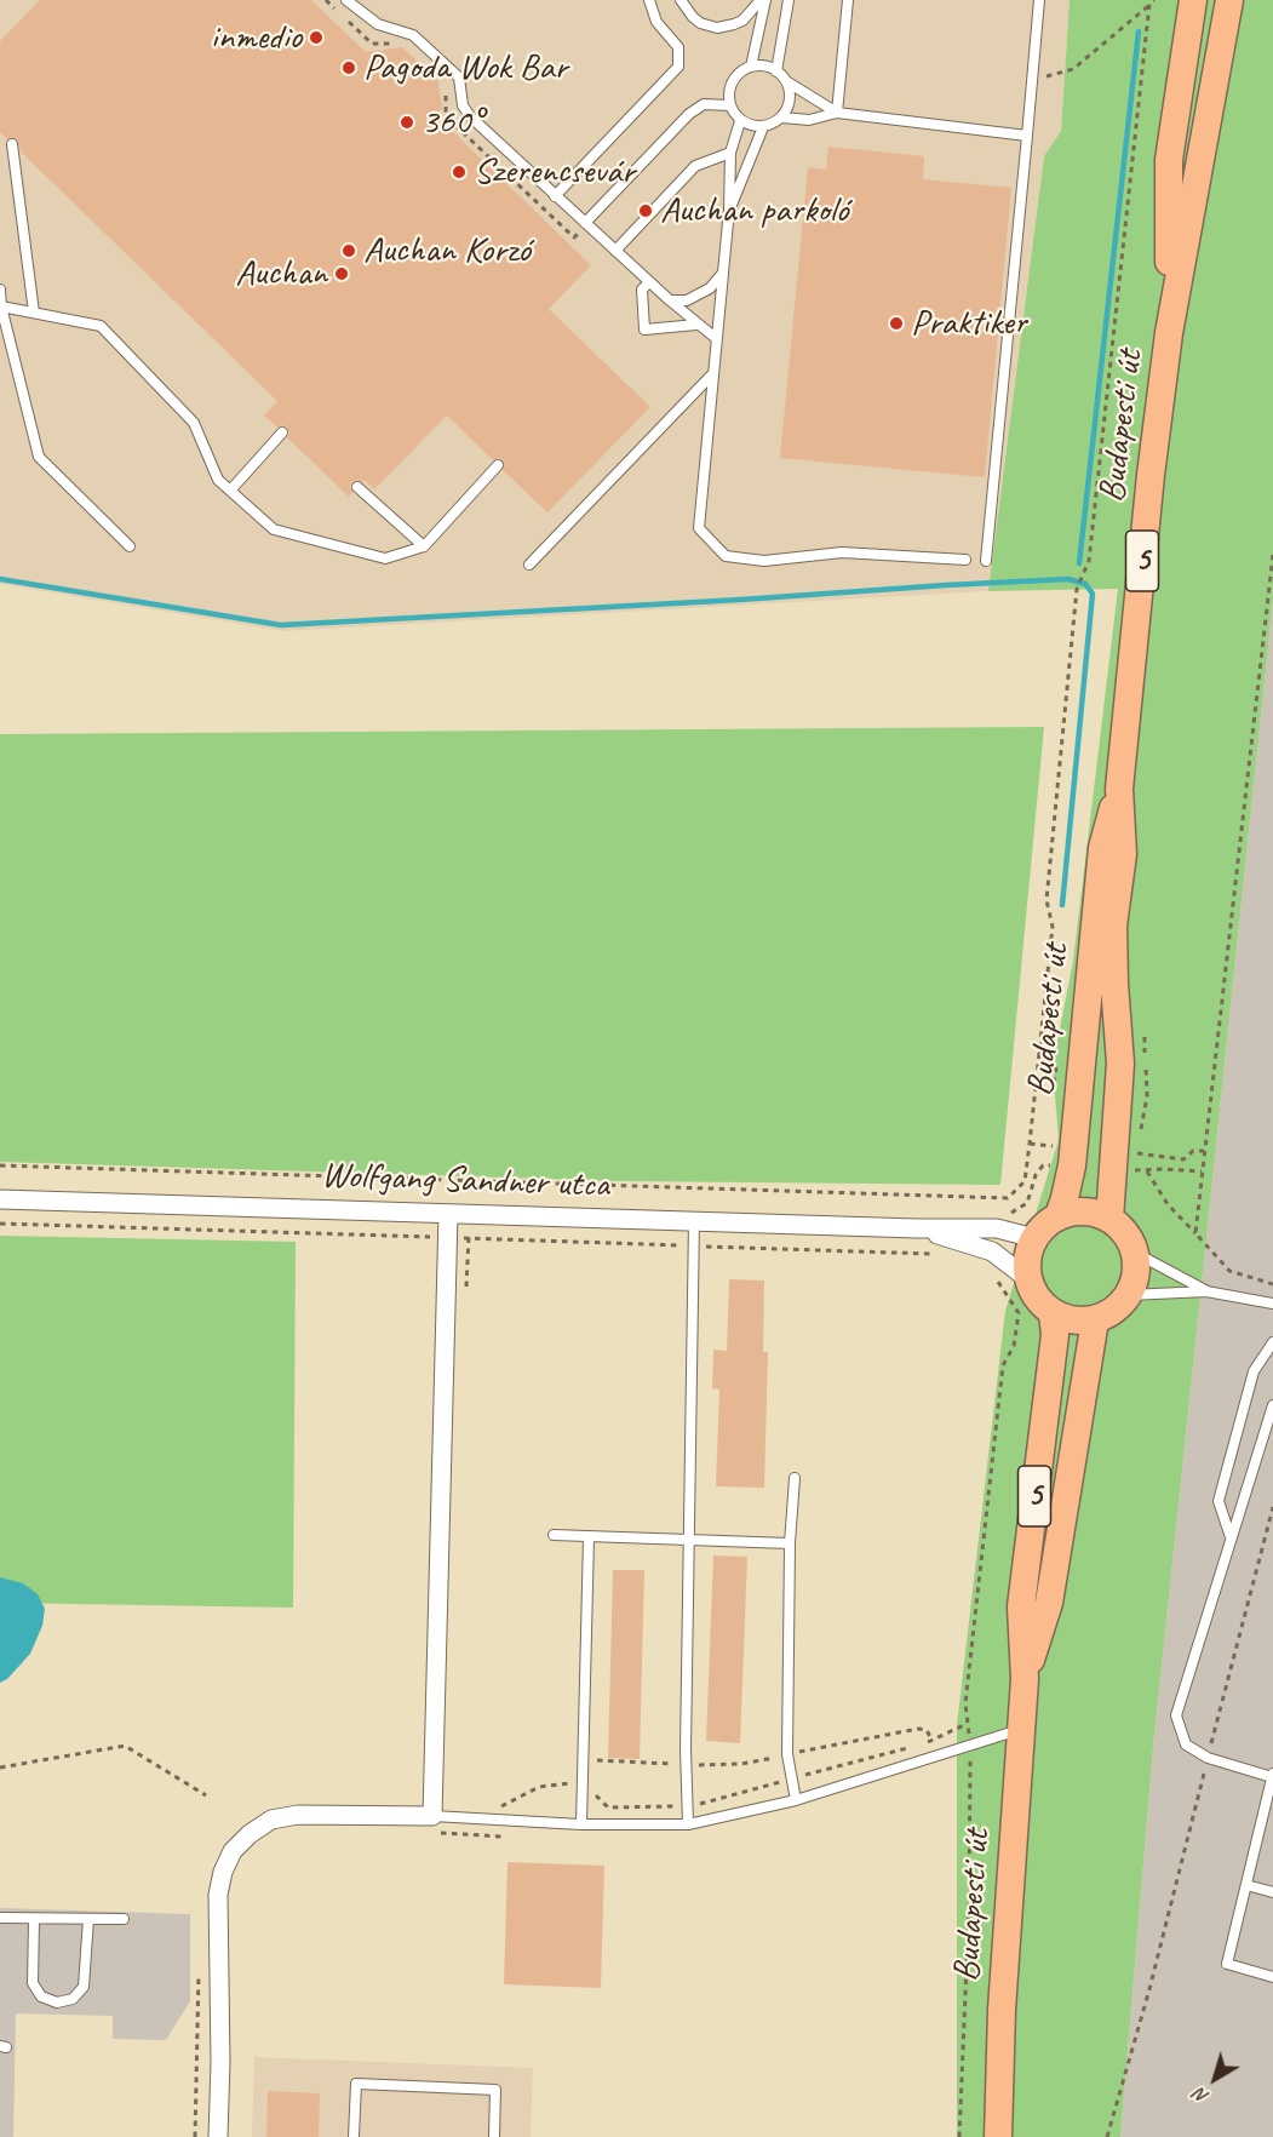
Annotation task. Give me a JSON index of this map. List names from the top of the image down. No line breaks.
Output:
{"streets":{"main road":["Budapesti út","5"],"street":["Wolfgang Sandner utca"]},"crossings":[["Budapesti út","Wolfgang Sandner utca"]],"places":["inmedio","Pagoda Wok Bar","360°","Szerencsevár","Auchan parkoló","Auchan Korzó","Auchan","Praktiker"],"north":"bottom left"}
